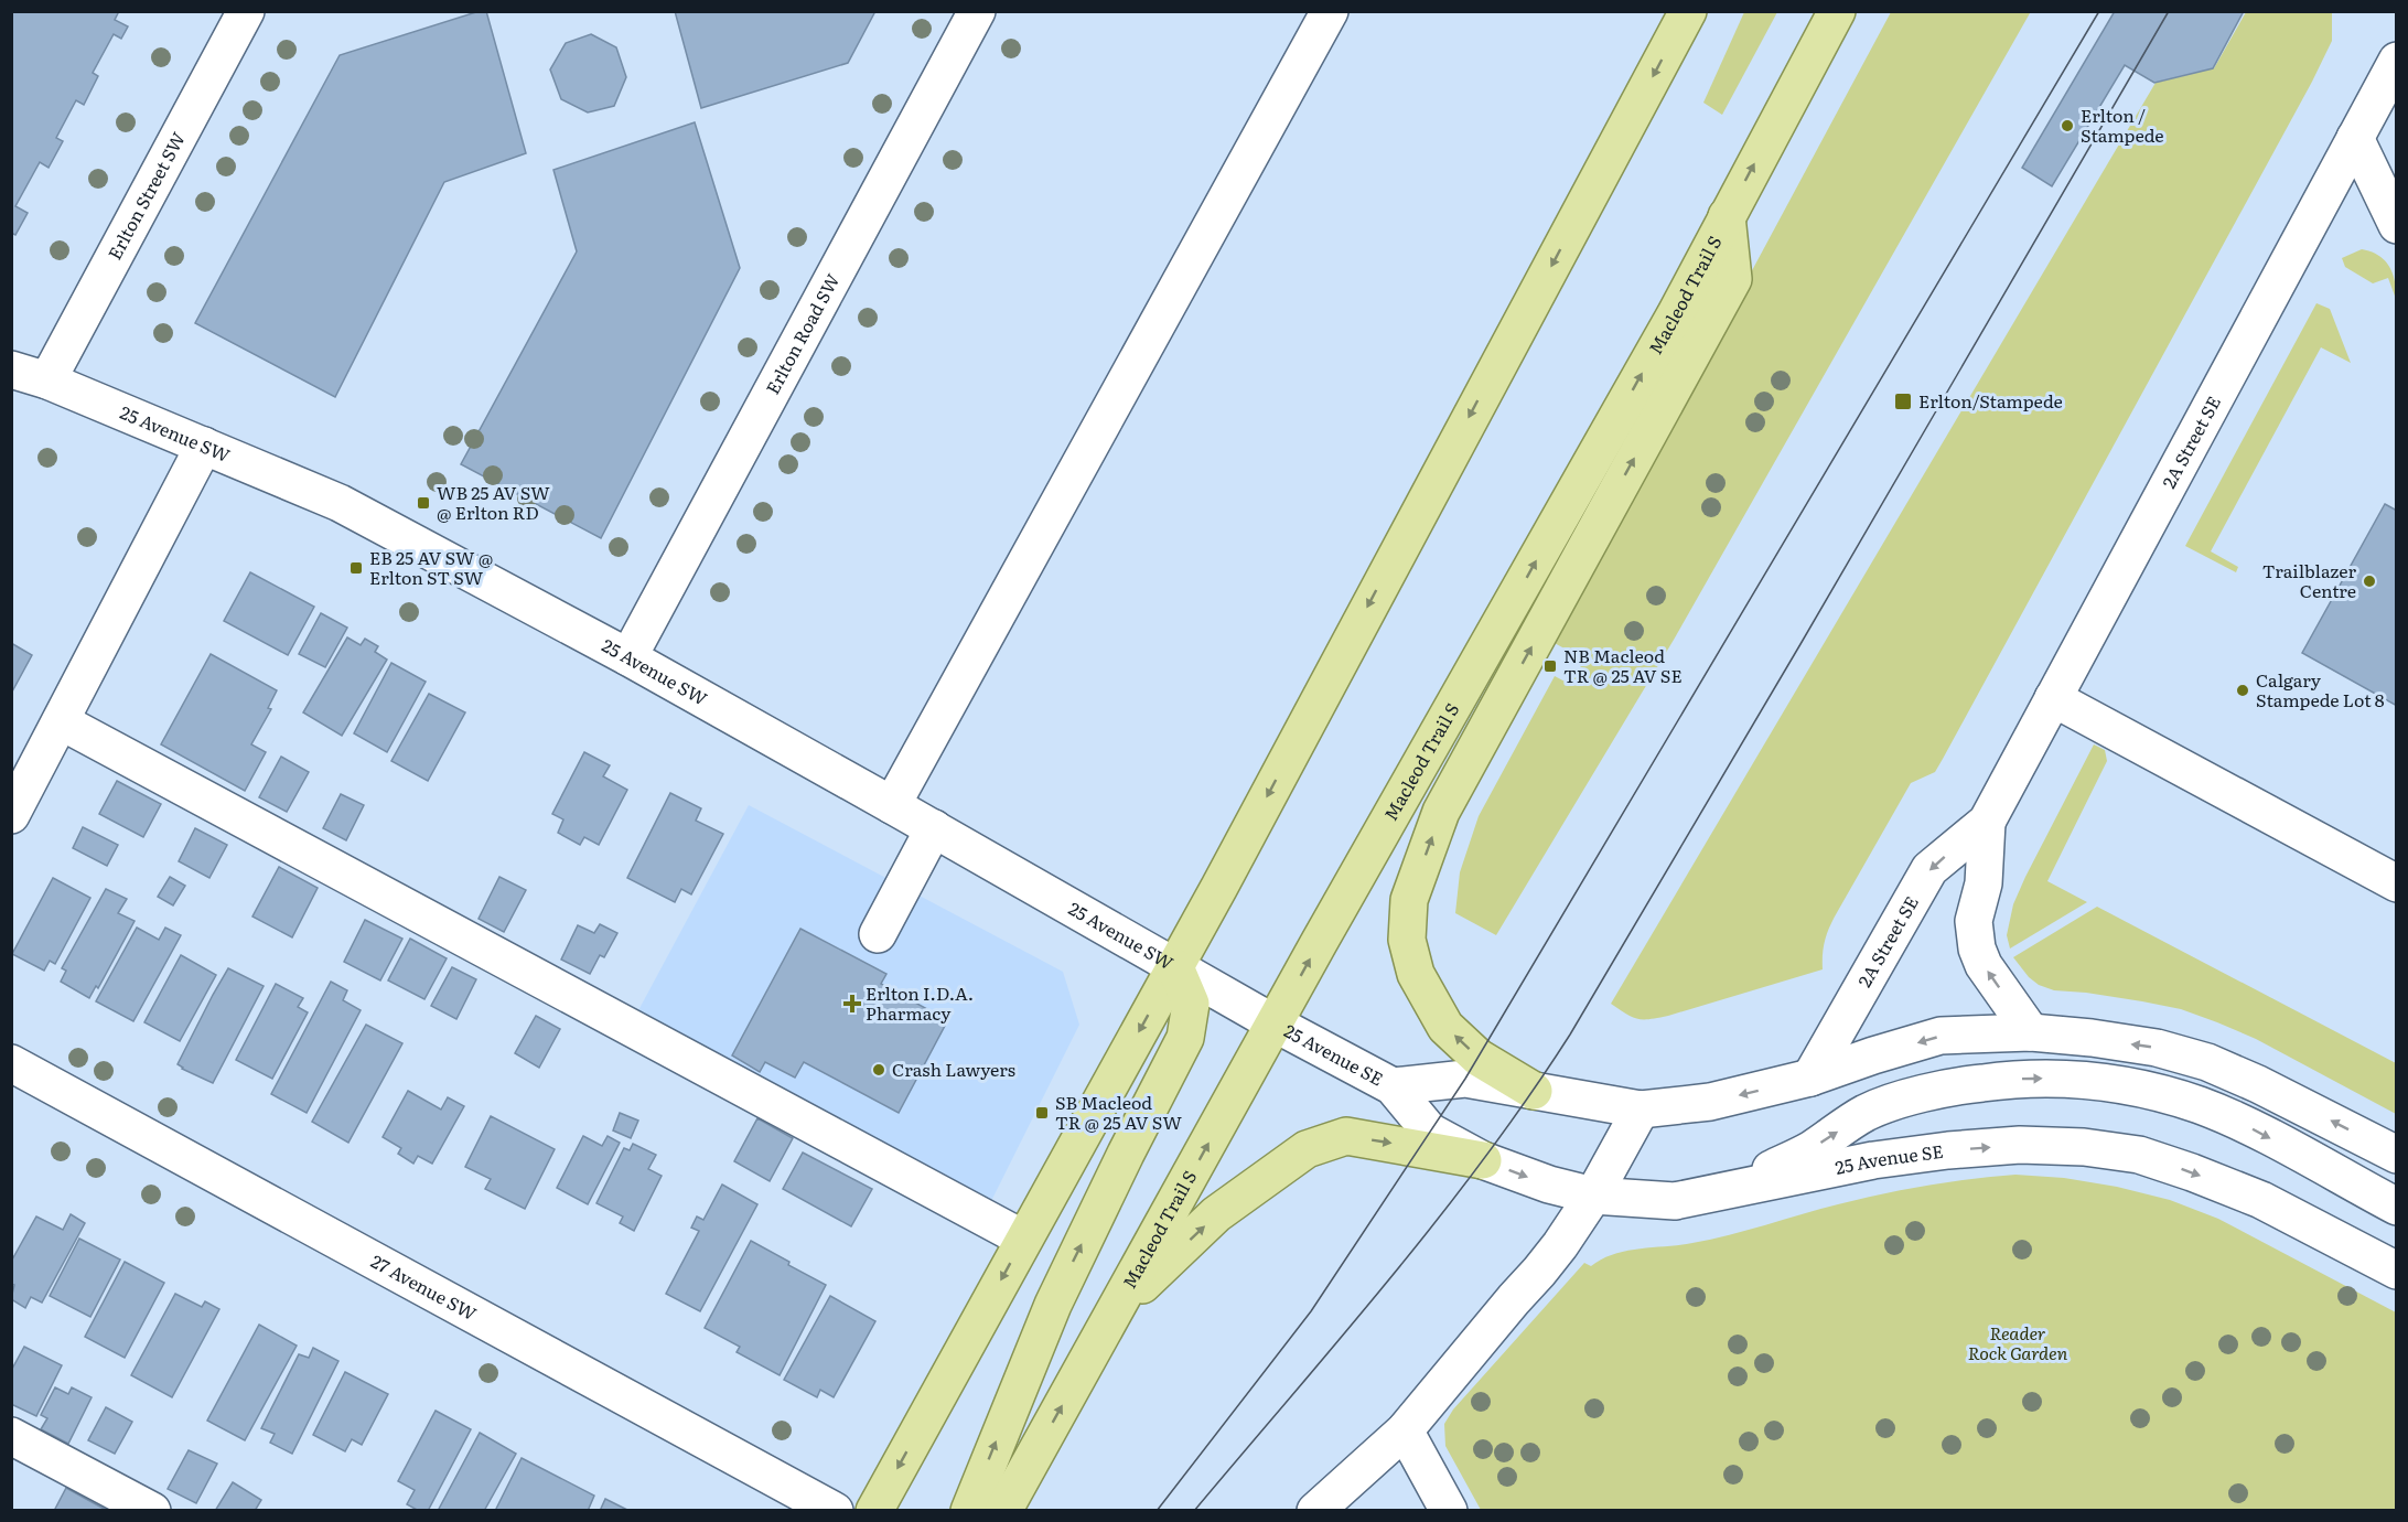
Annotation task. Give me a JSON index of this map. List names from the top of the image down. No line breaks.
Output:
{"streets":{"main road":["Macleod Trail S"],"street":["Erlton Street SW","Erlton Road SW","25 Avenue SW","2A Street SE","25 Avenue SE","27 Avenue SW"]},"crossings":[["Erlton Street SW","25 Avenue SW"],["Macleod Trail S","25 Avenue SW"],["Macleod Trail S","25 Avenue SE"],["Erlton Road SW","25 Avenue SW"],["25 Avenue SW","25 Avenue SE"],["2A Street SE","25 Avenue SE"]],"parks":["Reader Rock Garden"],"places":{"other":["Erlton / Stampede","Trailblazer Centre","Calgary Stampede Lot 8","Crash Lawyers"],"transit":["Erlton/Stampede","WB 25 AV SW @ Erlton RD","EB 25 AV SW @ Erlton ST SW","NB Macleod TR @ 25 AV SE","SB Macleod TR @ 25 AV SW"],"health":["Erlton I.D.A. Pharmacy"]}}
